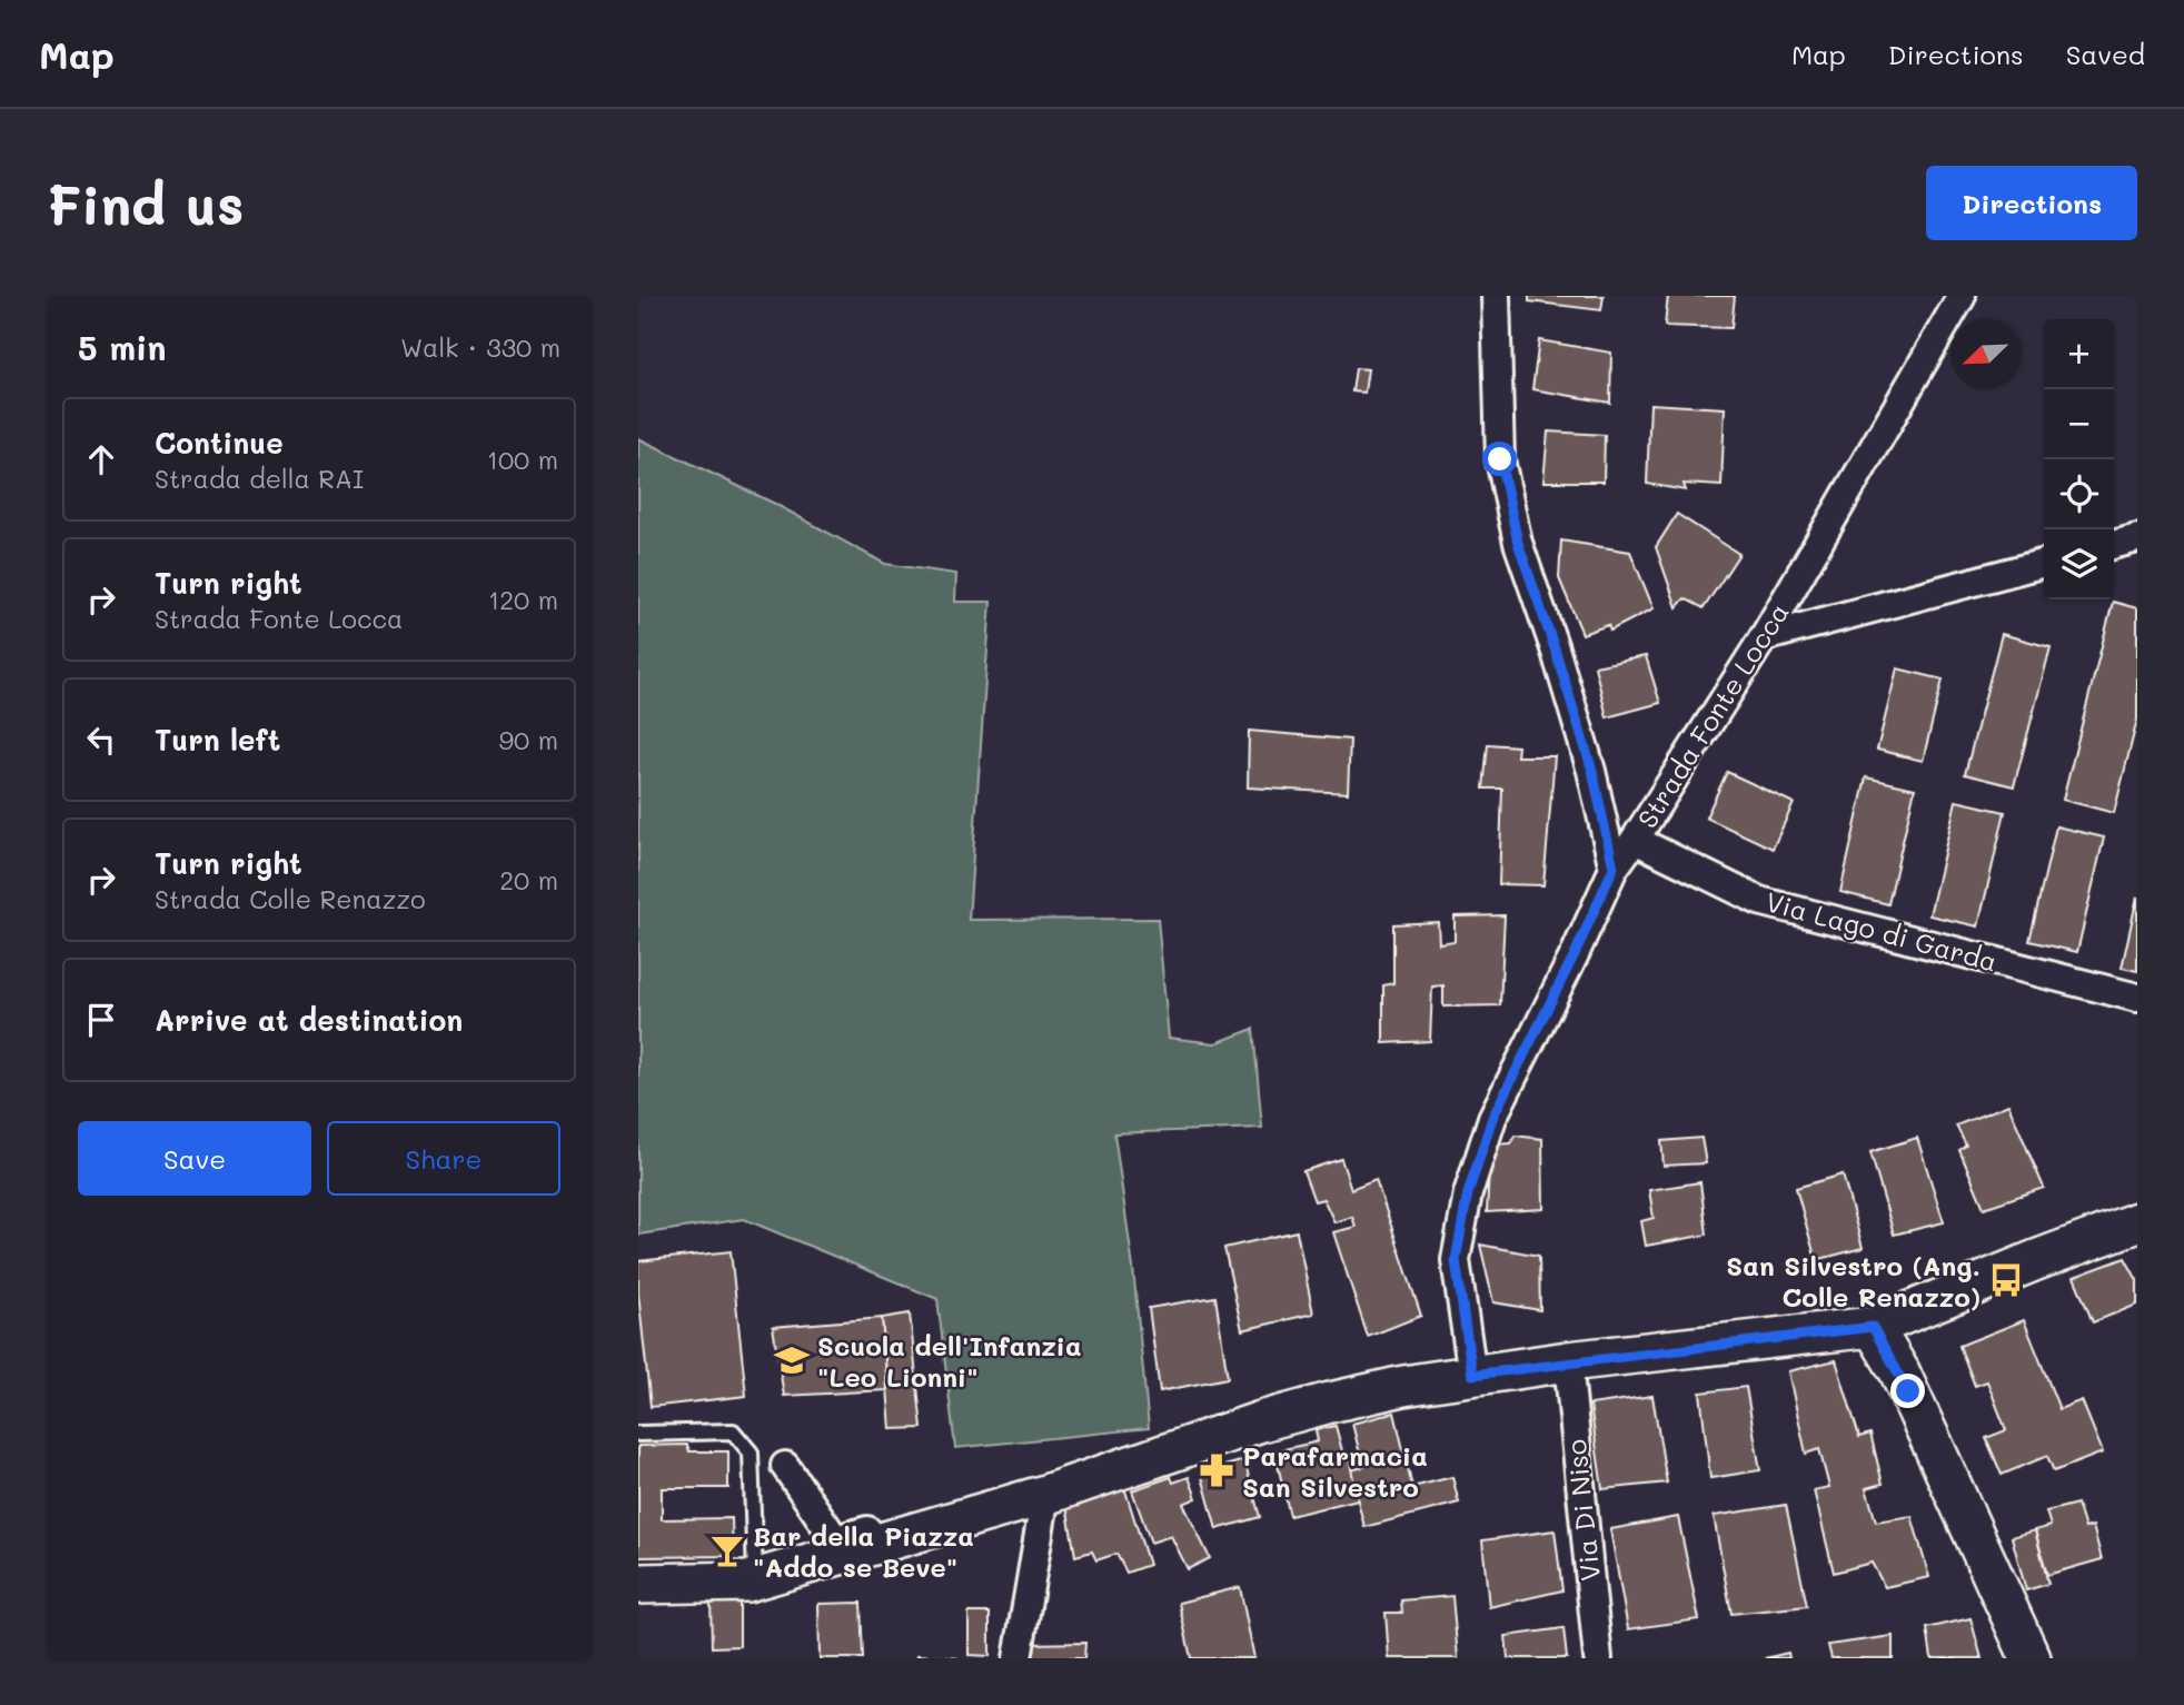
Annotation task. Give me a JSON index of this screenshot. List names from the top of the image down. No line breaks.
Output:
{"streets":{"street":["Strada Fonte Locca","Via Lago di Garda","Via Di Niso"]},"crossings":[["Strada Fonte Locca","Via Lago di Garda"]],"places":{"bus stop":["San Silvestro (Ang. Colle Renazzo)"],"school or university":["Scuola dell'Infanzia \"Leo Lionni\""],"pharmacy":["Parafarmacia San Silvestro"],"bar":["Bar della Piazza \"Addo se Beve\""]},"north":"bottom left","page":{"header":"Map","nav":["Map","Directions","Saved"],"buttons":["Directions",["Save","Share"]],"title":"Find us","heading":["5 min","Walk · 330 m"],"map_buttons":["+","−"],"list":[["Continue","Strada della RAI","100 m"],["Turn right","Strada Fonte Locca","120 m"],["Turn left","90 m"],["Turn right","Strada Colle Renazzo","20 m"],"Arrive at destination"]}}
